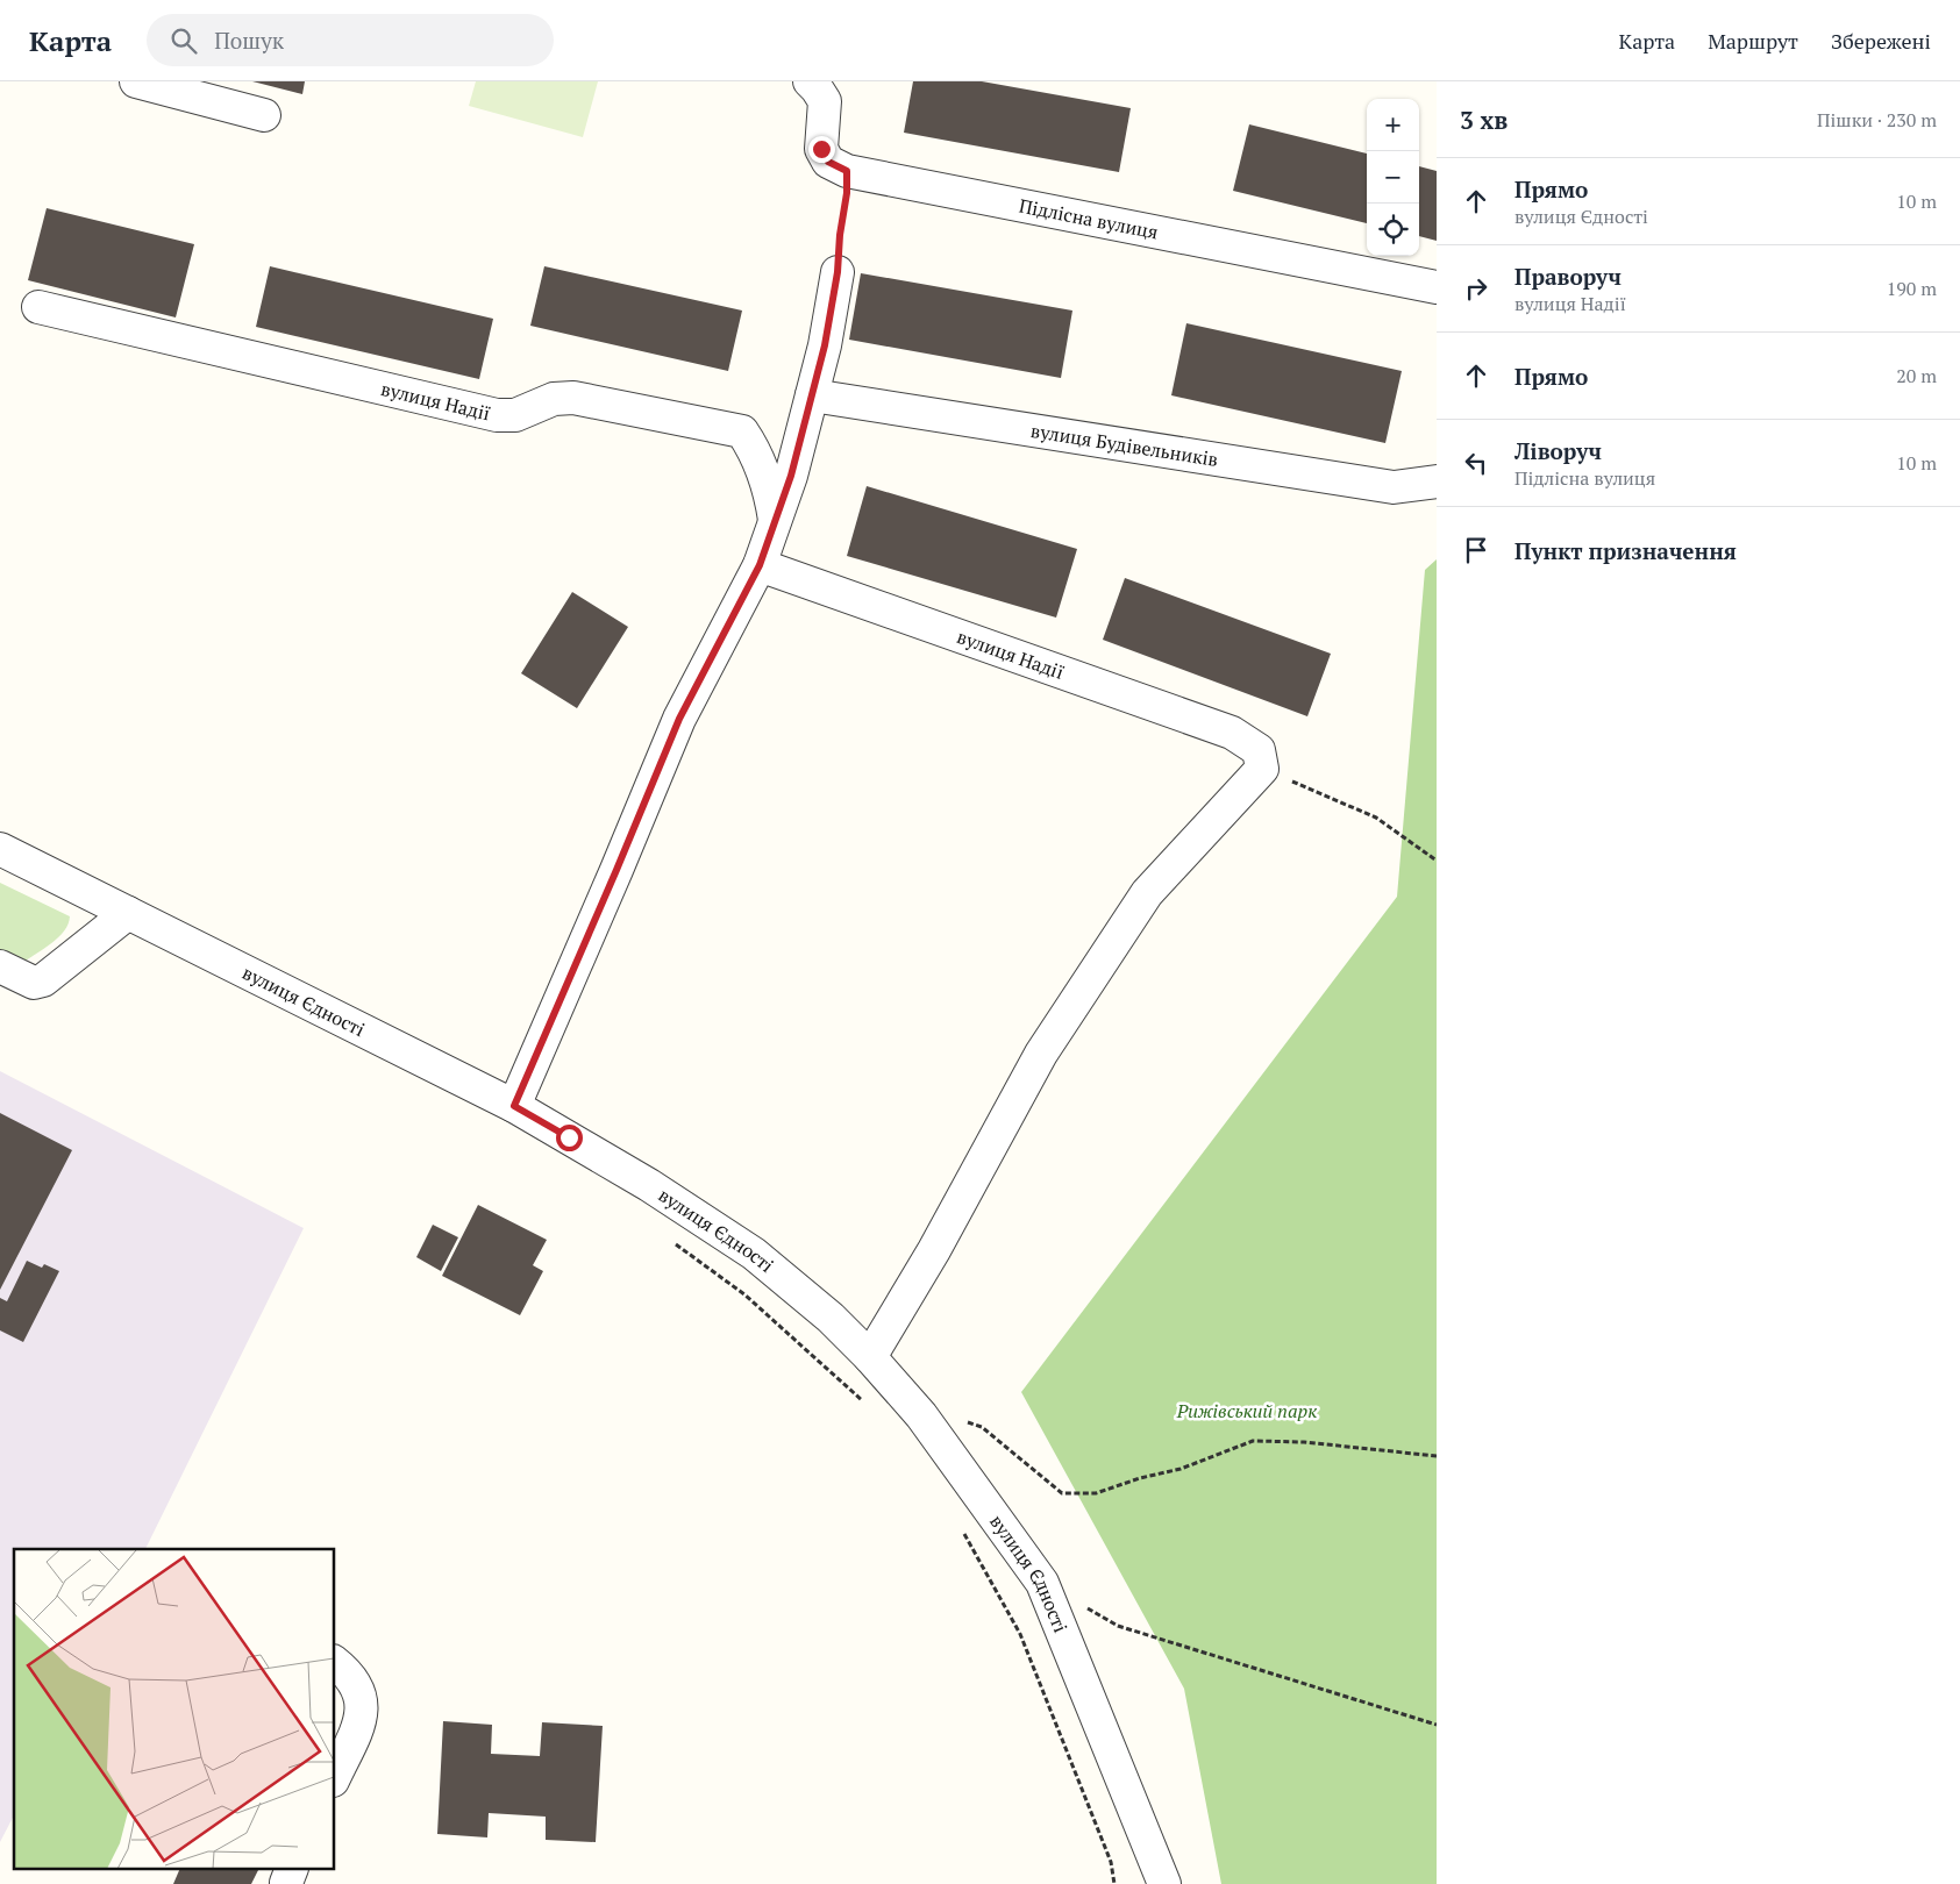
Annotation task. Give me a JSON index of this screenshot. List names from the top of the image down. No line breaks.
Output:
{"streets":{"street":["Підлісна вулиця","вулиця Надії","вулиця Будівельників","вулиця Єдності"]},"crossings":[["вулиця Надії","вулиця Будівельників"],["вулиця Надії","вулиця Єдності"]],"parks":["Рижівський парк"],"page":{"header":"Карта","search":"Пошук","nav":["Карта","Маршрут","Збережені"],"heading":["3 хв","Пішки · 230 m"],"map_buttons":["+","−"],"list":[["Прямо","вулиця Єдності","10 m"],["Праворуч","вулиця Надії","190 m"],["Прямо","20 m"],["Ліворуч","Підлісна вулиця","10 m"],"Пункт призначення"]}}
